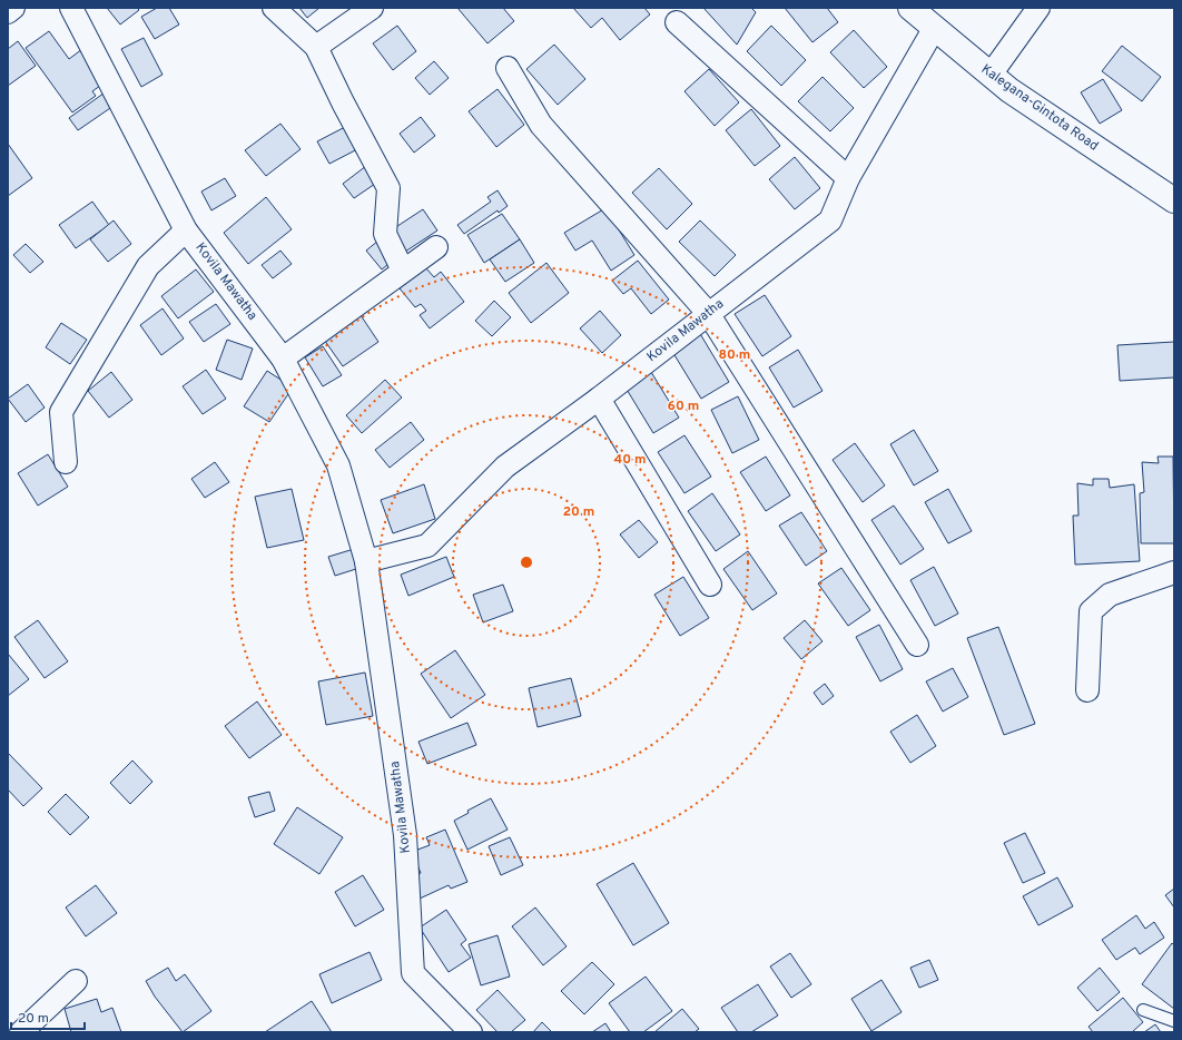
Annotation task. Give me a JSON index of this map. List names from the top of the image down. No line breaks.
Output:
{"streets":{"main road":["Kalegana-Gintota Road"],"street":["Kovila Mawatha"]},"crossings":[["Kalegana-Gintota Road","Kovila Mawatha"]],"scale_bar":"20 m","rings":["80 m","60 m","40 m","20 m"]}
